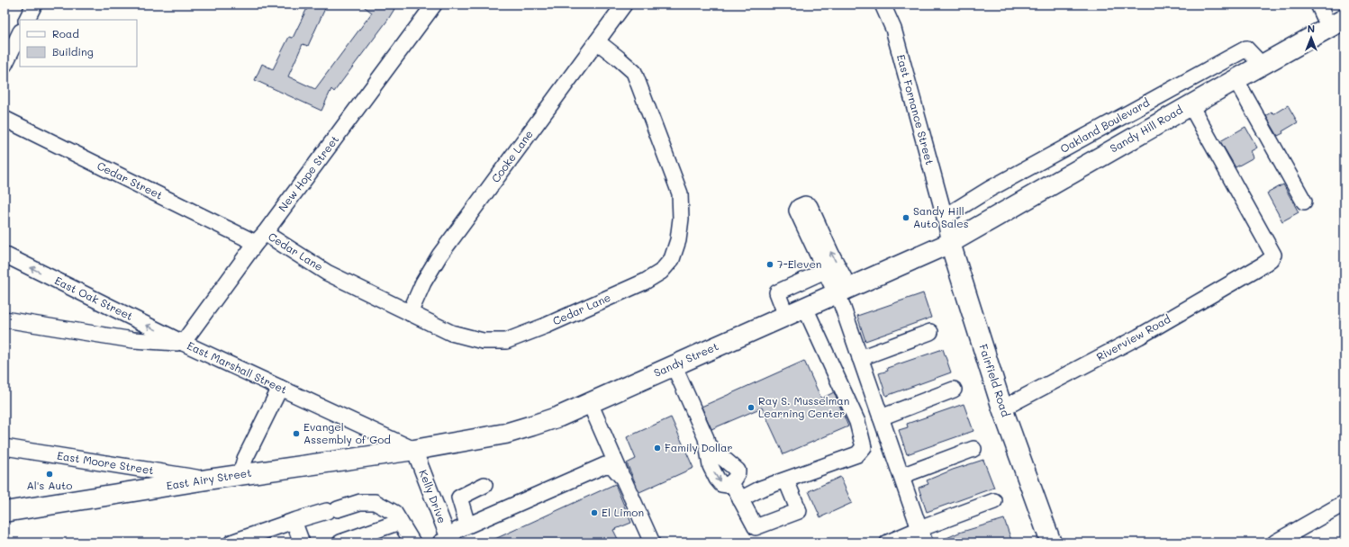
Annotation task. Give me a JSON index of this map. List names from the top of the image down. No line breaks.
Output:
{"streets":{"main road":["Sandy Hill Road","Sandy Street","Fairfield Road","East Airy Street"],"street":["East Fornance Street","Oakland Boulevard","Cooke Lane","New Hope Street","Cedar Street","Cedar Lane","East Oak Street","Riverview Road","East Marshall Street","East Moore Street","Kelly Drive"]},"crossings":[["East Fornance Street","Oakland Boulevard"],["East Fornance Street","Fairfield Road"],["Oakland Boulevard","Sandy Hill Road"],["Oakland Boulevard","Fairfield Road"],["Sandy Hill Road","Riverview Road"],["Sandy Hill Road","Sandy Street"],["Sandy Hill Road","Fairfield Road"],["Cooke Lane","Cedar Lane"],["New Hope Street","Cedar Street"],["New Hope Street","Cedar Lane"],["New Hope Street","East Oak Street"],["New Hope Street","East Marshall Street"],["Cedar Street","Cedar Lane"],["East Oak Street","East Marshall Street"],["Riverview Road","Fairfield Road"],["Sandy Street","East Marshall Street"],["Sandy Street","Fairfield Road"],["Sandy Street","East Airy Street"],["Sandy Street","Kelly Drive"],["East Marshall Street","East Airy Street"],["East Marshall Street","Kelly Drive"],["East Moore Street","East Airy Street"],["East Airy Street","Kelly Drive"]],"one_way":["East Oak Street"],"places":["Sandy Hill Auto Sales","7-Eleven","Ray S. Musselman Learning Center","Evangel Assembly of God","Family Dollar","Al's Auto","El Limon"],"legend":["Road","Building"],"north":"top"}
